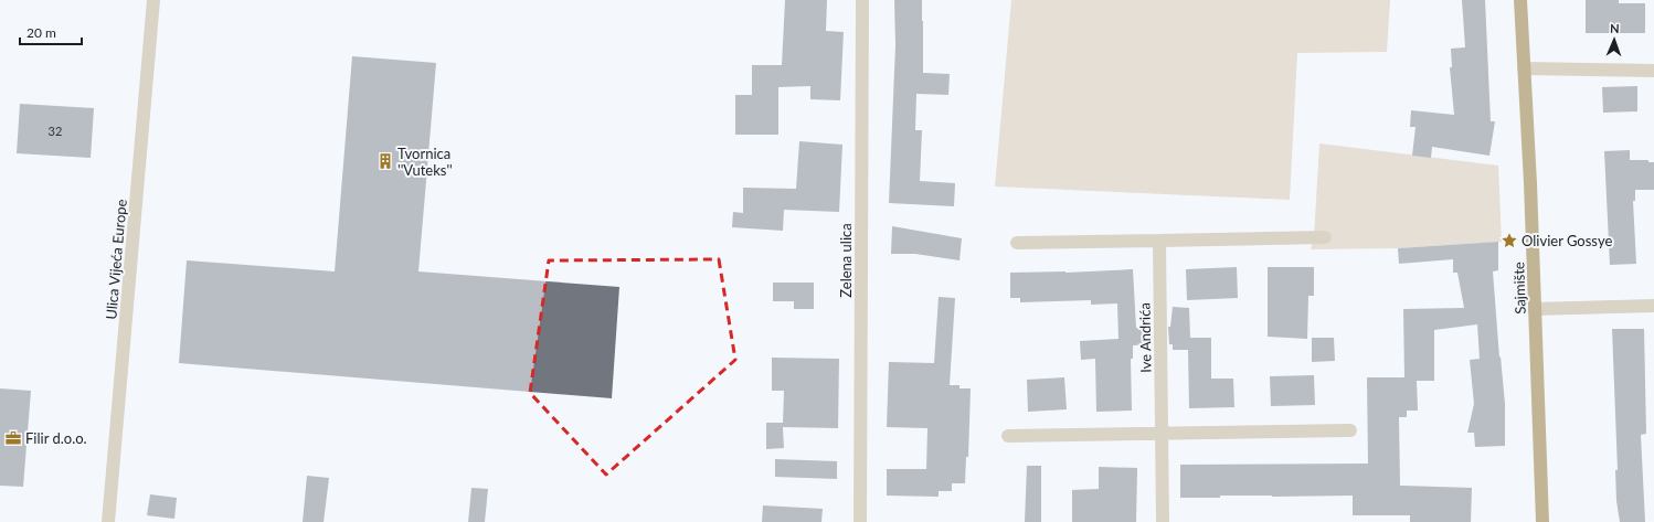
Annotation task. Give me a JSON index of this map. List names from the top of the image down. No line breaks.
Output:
{"streets":{"main road":["Sajmište"],"street":["Ulica Vijeća Europe","Zelena ulica","Ive Andrića"]},"places":{"building":["Tvornica ''Vuteks''"],"place":["Olivier Gossye"],"office":["Filir d.o.o."]},"house_numbers":["32"],"scale_bar":"20 m","north":"top"}
